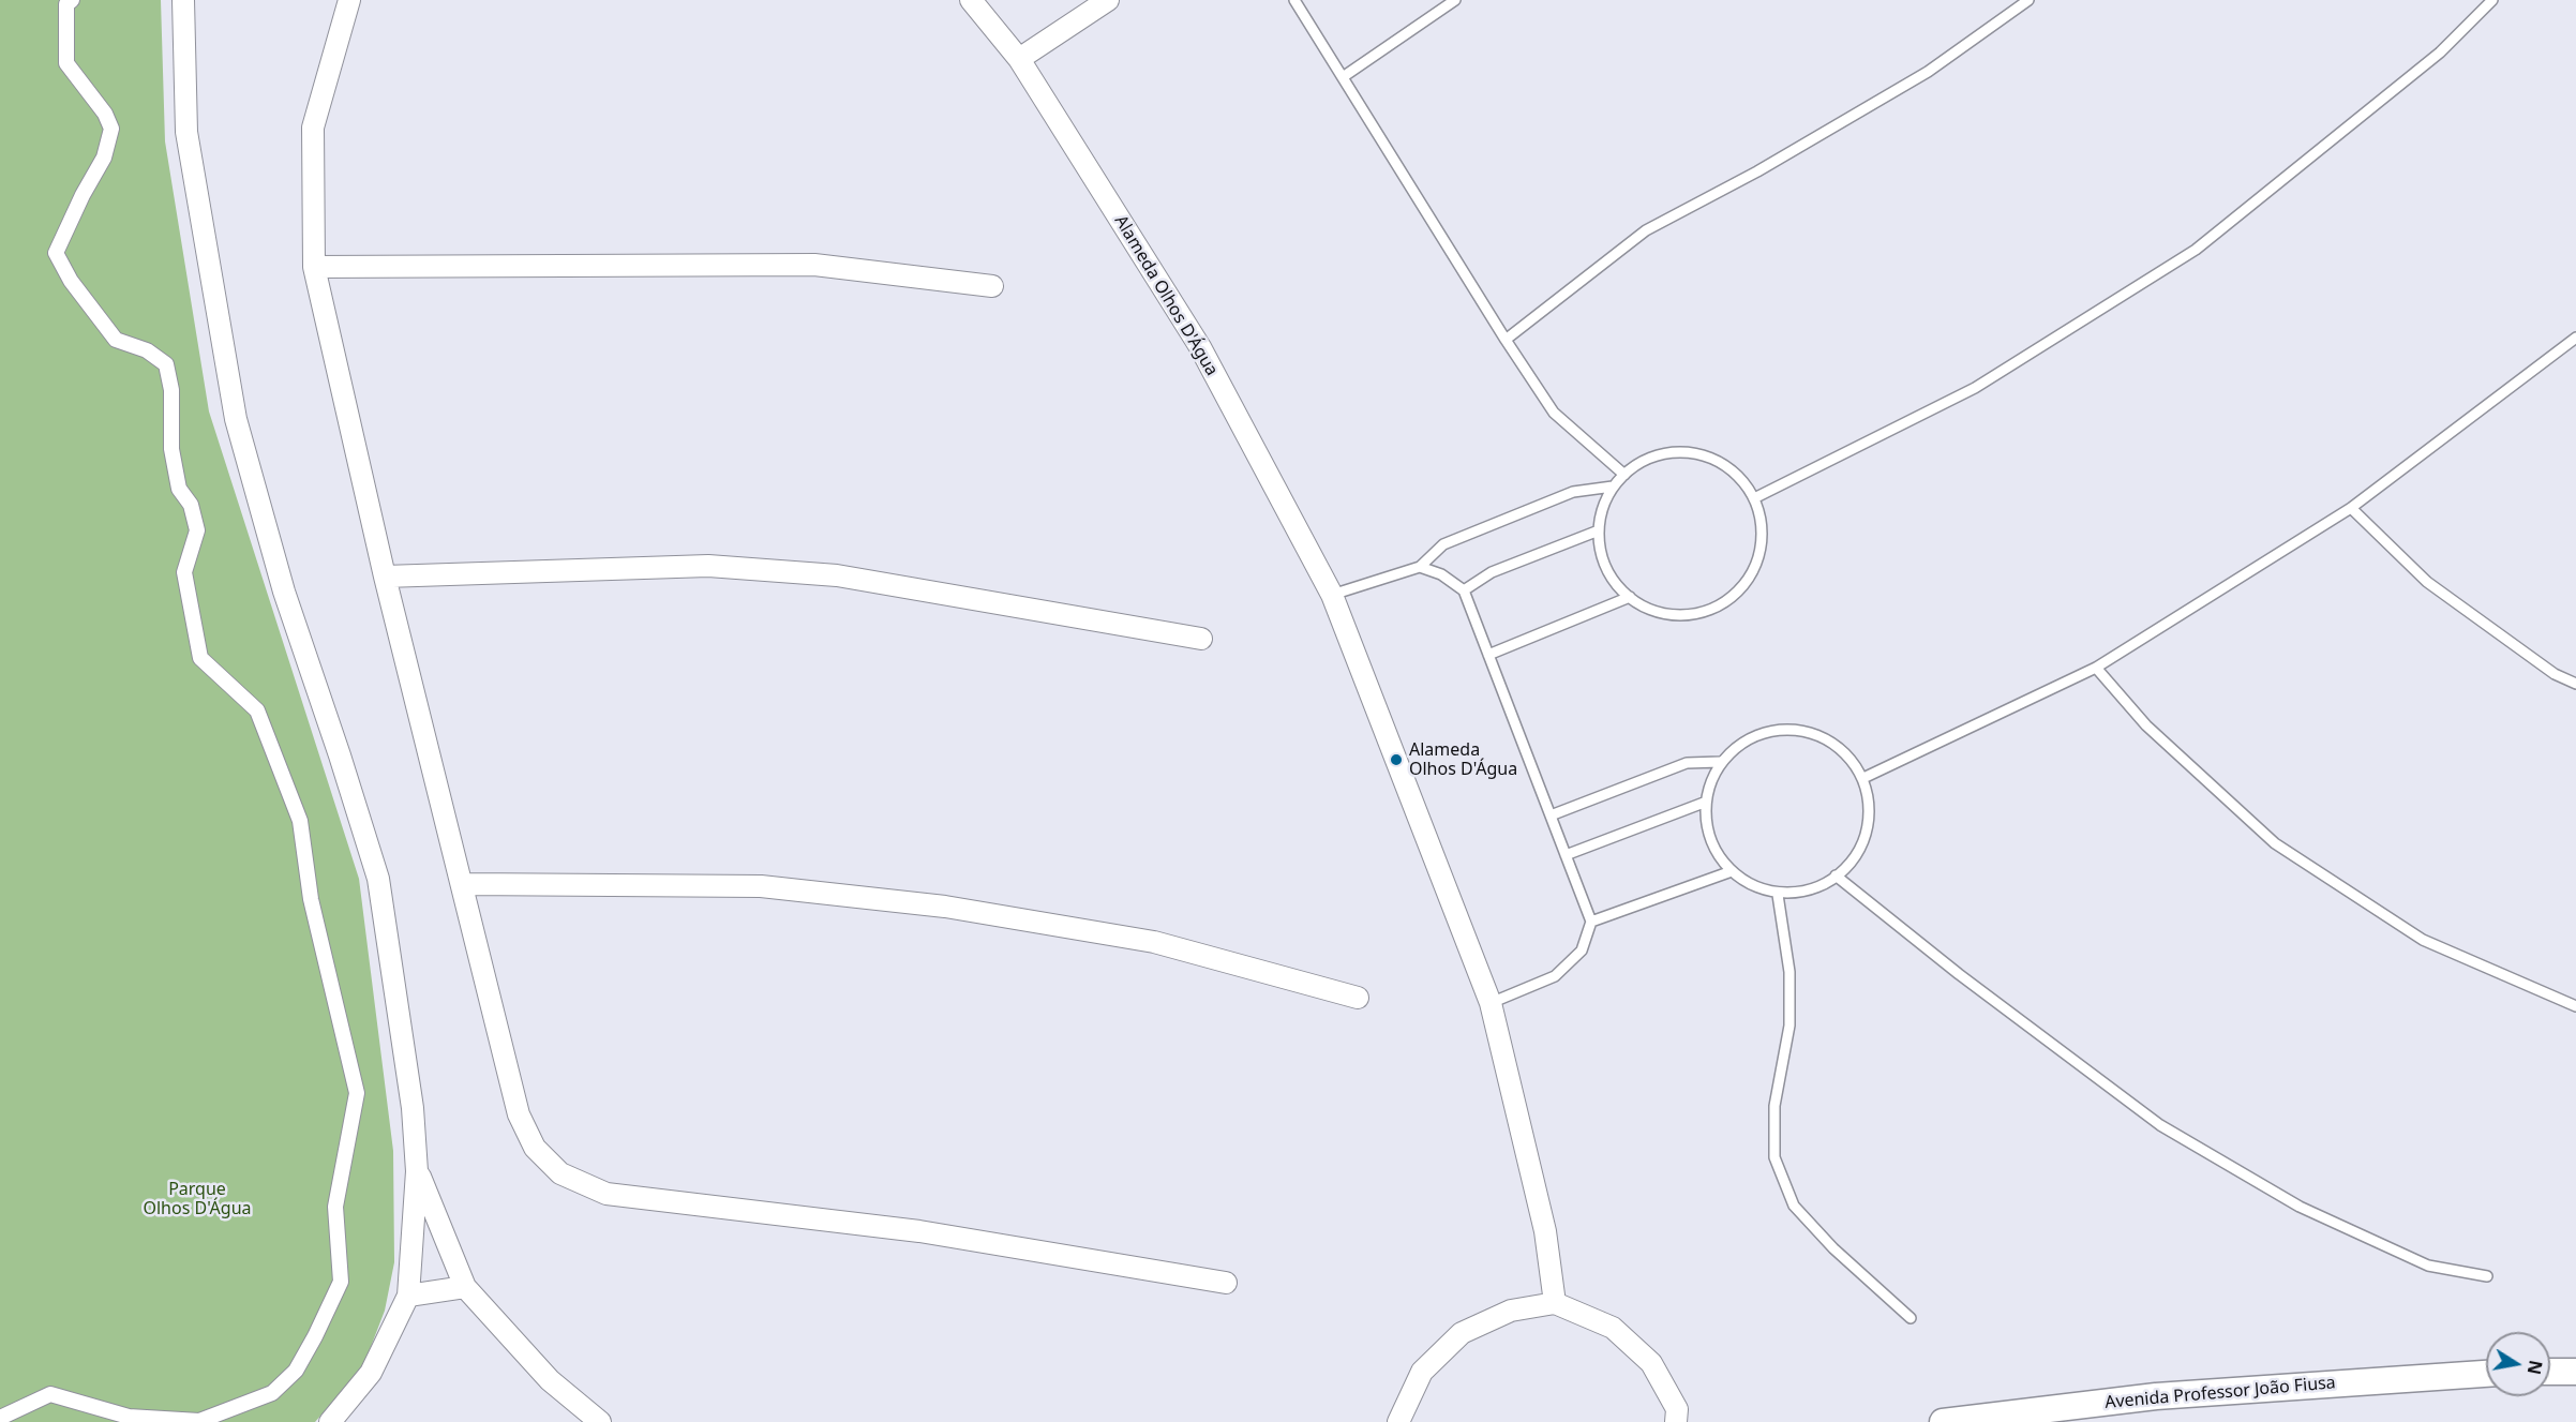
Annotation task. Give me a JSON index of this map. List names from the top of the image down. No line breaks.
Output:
{"streets":{"street":["Alameda Olhos D'Água","Avenida Professor João Fiusa"]},"parks":["Parque Olhos D'Água"],"places":["Alameda Olhos D'Água"],"north":"right"}
